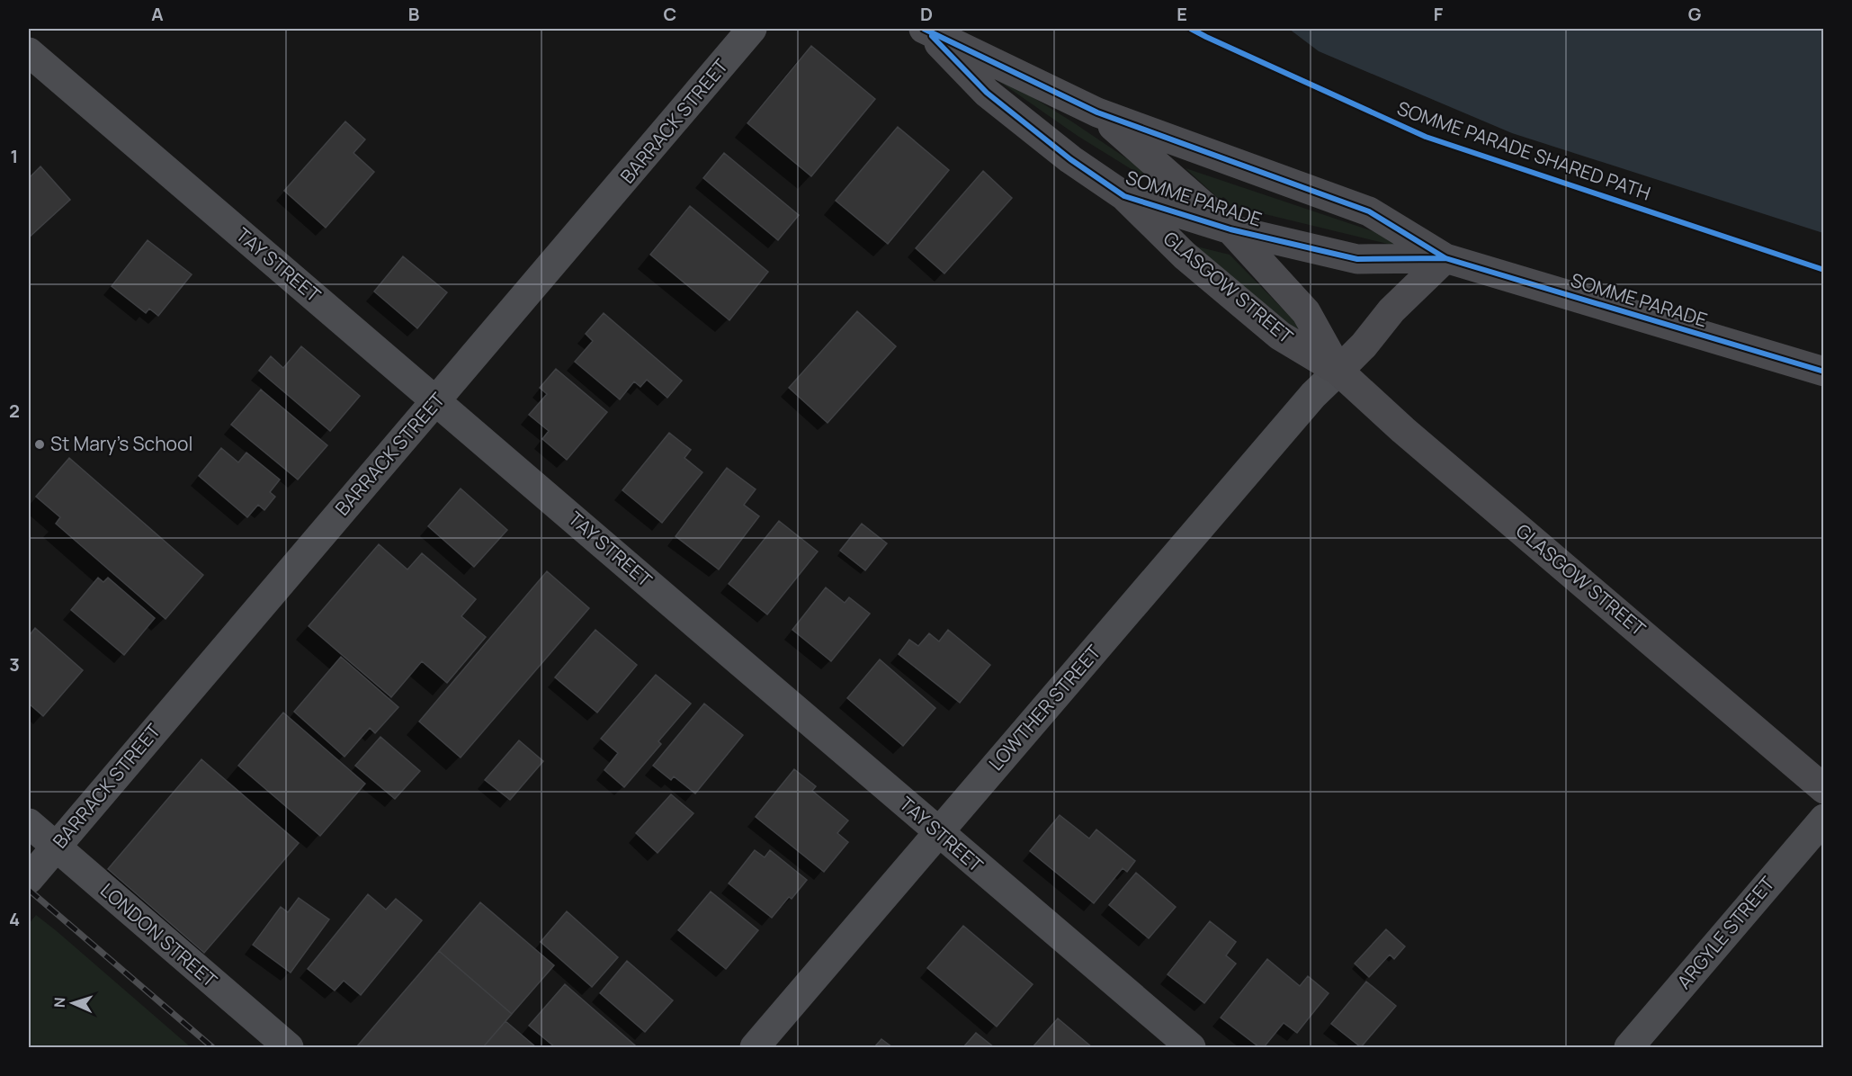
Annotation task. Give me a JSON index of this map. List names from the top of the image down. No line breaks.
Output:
{"streets":{"main road":["SOMME PARADE","GLASGOW STREET"],"street":["BARRACK STREET","TAY STREET","LOWTHER STREET","ARGYLE STREET","LONDON STREET"],"cycle path":["SOMME PARADE SHARED PATH"]},"crossings":[["BARRACK STREET","TAY STREET"],["BARRACK STREET","LONDON STREET"],["SOMME PARADE","GLASGOW STREET"],["TAY STREET","LOWTHER STREET"],["GLASGOW STREET","LOWTHER STREET"]],"places":["St Mary's School"],"north":"left","grid":{"columns":["A","B","C","D","E","F","G"],"rows":["1","2","3","4"]}}
